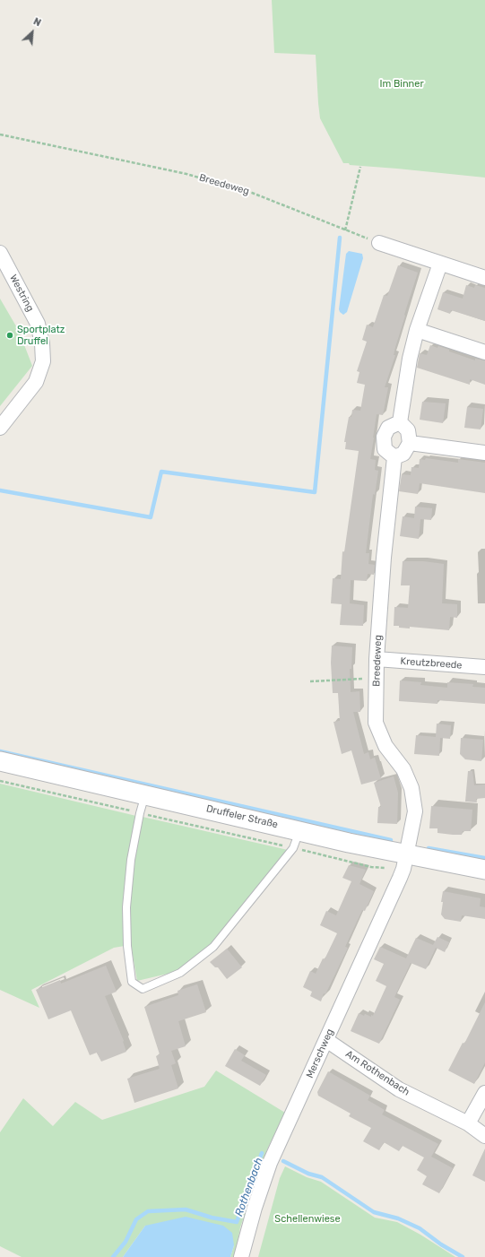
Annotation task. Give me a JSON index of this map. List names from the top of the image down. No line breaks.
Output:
{"streets":{"street":["Breedeweg","Westring","Kreutzbreede","Druffeler Straße","Merschweg","Am Rothenbach"]},"crossings":[["Breedeweg","Kreutzbreede"],["Breedeweg","Druffeler Straße"],["Breedeweg","Merschweg"],["Druffeler Straße","Merschweg"],["Merschweg","Am Rothenbach"]],"water":["Rothenbach"],"parks":["Im Binner","Schellenwiese"],"places":["Sportplatz Druffel"],"north":"top right"}
